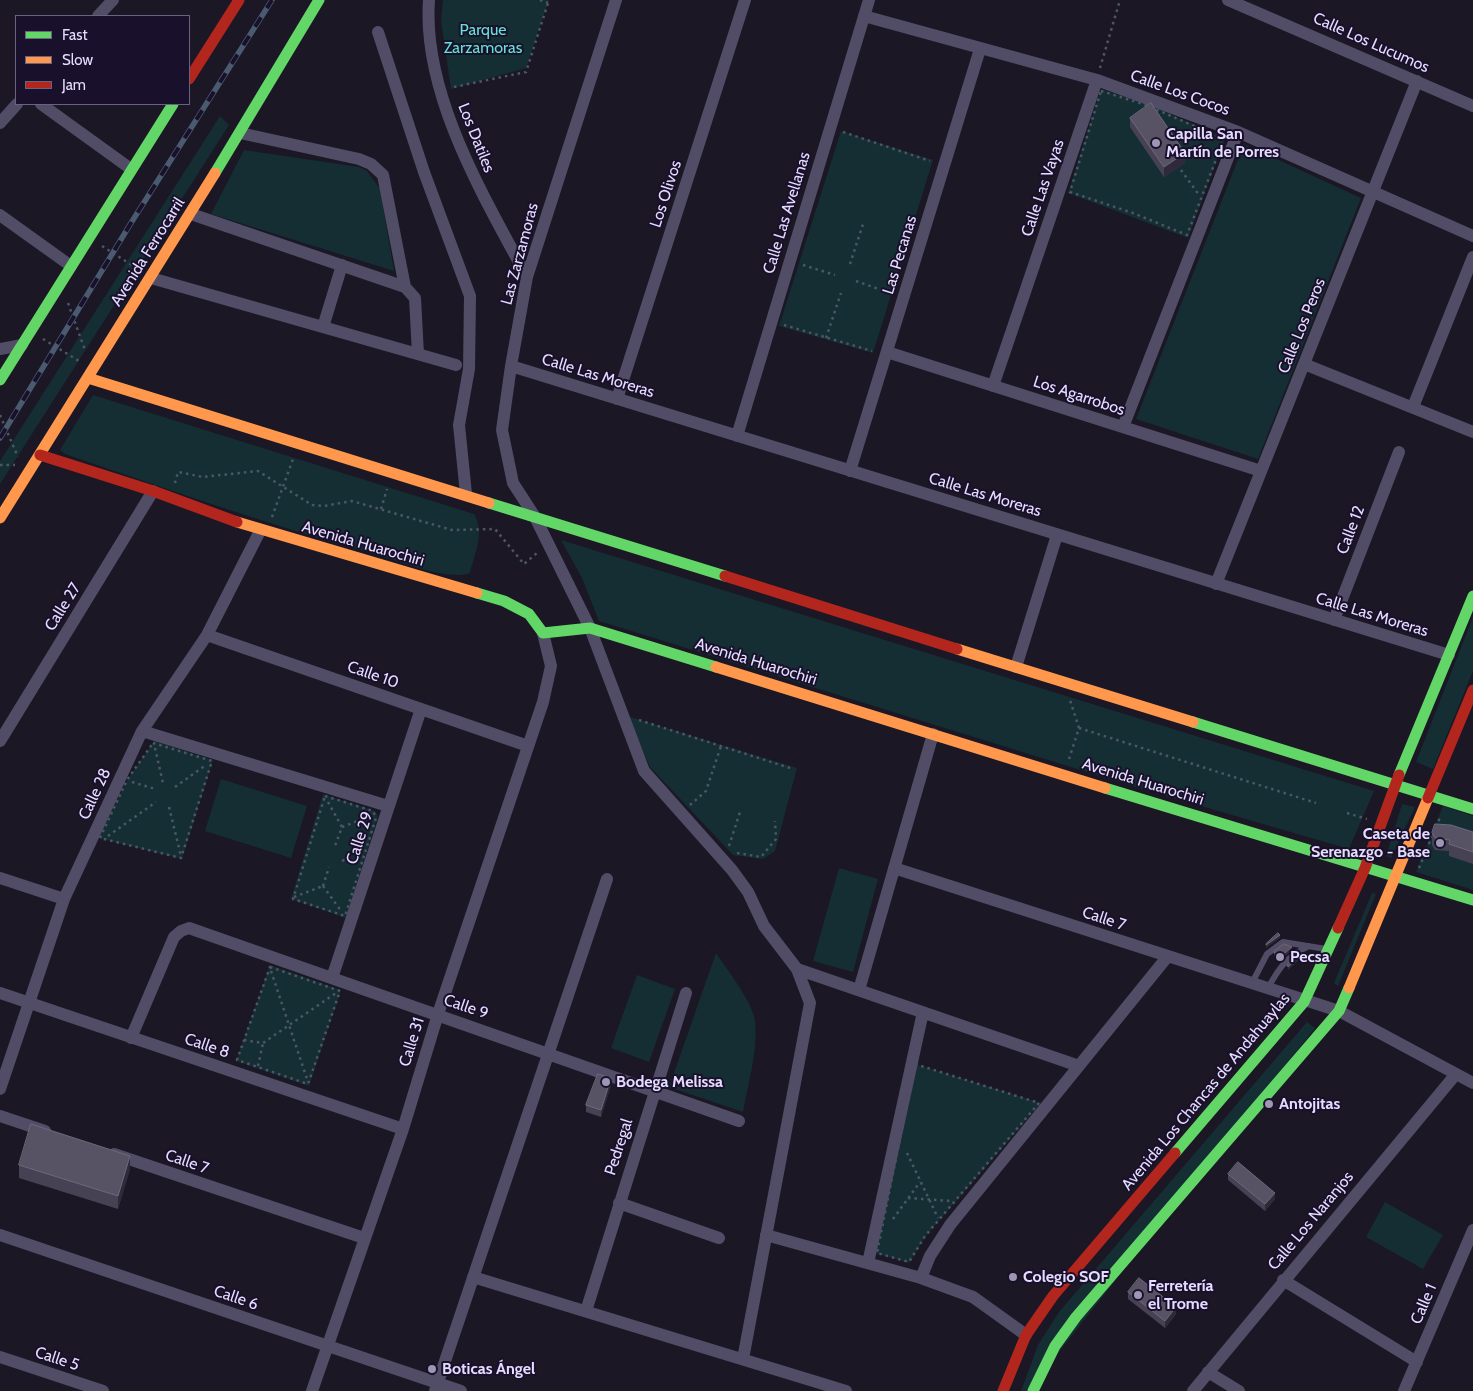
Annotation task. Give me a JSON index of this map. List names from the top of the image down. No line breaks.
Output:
{"streets":{"street":["Calle Los Lucumos","Calle Los Cocos","Los Datiles","Calle Las Vayas","Los Olivos","Calle Las Avellanas","Avenida Ferrocarril","Las Zarzamoras","Las Pecanas","Calle Los Peros","Calle Las Moreras","Los Agarrobos","Calle 12","Avenida Huarochiri","Calle 27","Calle 10","Calle 28","Calle 29","Calle 7","Calle 9","Calle 31","Calle 8","Avenida Los Chancas de Andahuaylas","Pedregal","Calle Los Naranjos","Calle 6","Calle 1","Calle 5"]},"crossings":[["Calle Los Lucumos","Calle Los Peros"],["Calle Los Cocos","Calle Las Vayas"],["Calle Los Cocos","Calle Las Avellanas"],["Calle Los Cocos","Las Pecanas"],["Calle Los Cocos","Calle Los Peros"],["Los Datiles","Las Zarzamoras"],["Calle Las Vayas","Los Agarrobos"],["Los Olivos","Calle Las Moreras"],["Calle Las Avellanas","Calle Las Moreras"],["Avenida Ferrocarril","Avenida Huarochiri"],["Las Zarzamoras","Calle Las Moreras"],["Las Zarzamoras","Avenida Huarochiri"],["Las Pecanas","Calle Las Moreras"],["Las Pecanas","Los Agarrobos"],["Calle Los Peros","Calle Las Moreras"],["Calle Los Peros","Los Agarrobos"],["Calle Las Moreras","Calle 12"],["Calle Las Moreras","Avenida Los Chancas de Andahuaylas"],["Avenida Huarochiri","Calle 27"],["Avenida Huarochiri","Calle 28"],["Avenida Huarochiri","Calle 31"],["Avenida Huarochiri","Avenida Los Chancas de Andahuaylas"],["Calle 10","Calle 28"],["Calle 10","Calle 29"],["Calle 10","Calle 31"],["Calle 28","Calle 8"],["Calle 29","Calle 9"],["Calle 7","Calle 31"],["Calle 7","Avenida Los Chancas de Andahuaylas"],["Calle 7","Calle Los Naranjos"],["Calle 9","Calle 31"],["Calle 9","Calle 8"],["Calle 9","Pedregal"],["Calle 31","Calle 8"],["Calle 31","Calle 6"]],"parks":["Parque Zarzamoras"],"places":["Capilla San Martín de Porres","Caseta de Serenazgo - Base","Pecsa","Bodega Melissa","Antojitas","Colegio SOF","Ferretería el Trome","Boticas Ángel"],"legend":["Fast","Slow","Jam"]}
